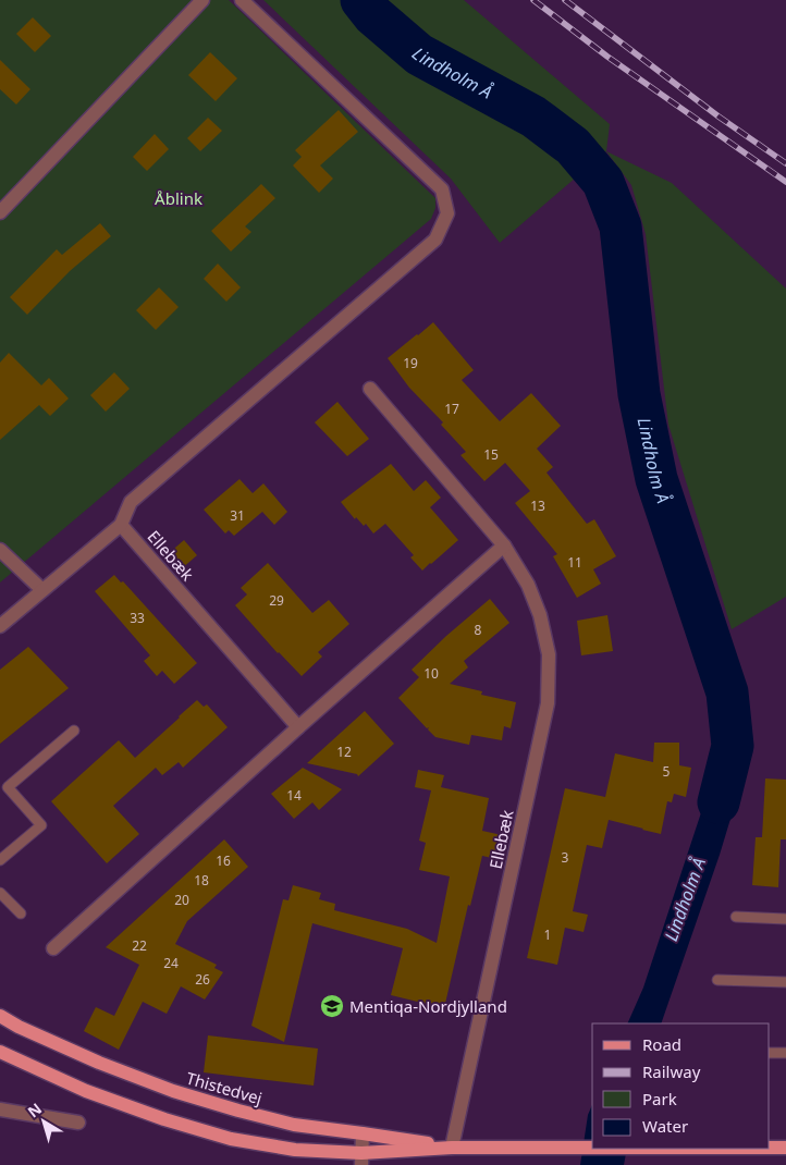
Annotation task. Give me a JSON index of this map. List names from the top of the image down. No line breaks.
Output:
{"streets":{"main road":["Thistedvej"],"street":["Ellebæk"]},"crossings":[["Ellebæk","Thistedvej"]],"water":["Lindholm Å"],"parks":["Åblink"],"places":{"school or university":["Mentiqa-Nordjylland"]},"house_numbers":["19","17","15","13","31","11","29","33","8","10","12","5","14","3","16","18","20","1","22","24","26"],"legend":["Road","Railway","Park","Water"],"north":"top left"}
